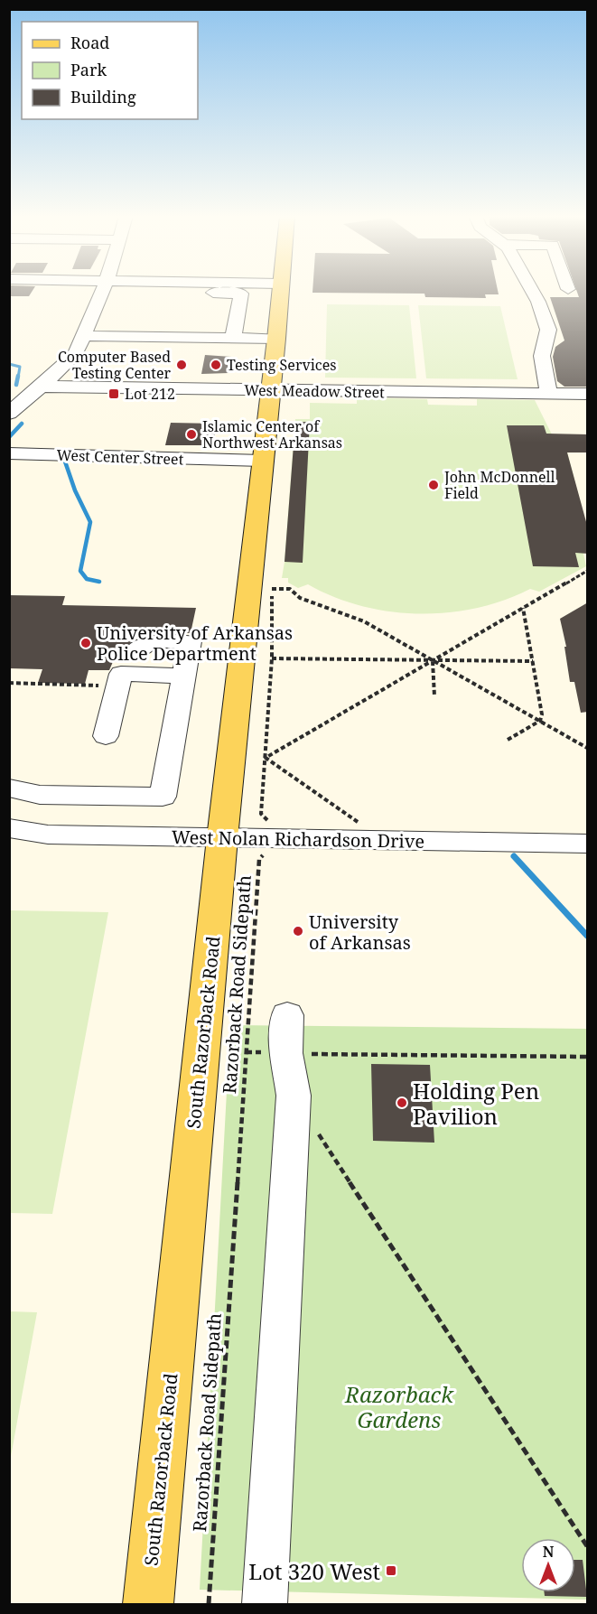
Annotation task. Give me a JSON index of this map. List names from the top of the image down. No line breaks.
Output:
{"streets":{"main road":["South Razorback Road"],"street":["West Meadow Street","West Center Street","West Nolan Richardson Drive"],"path":["Razorback Road Sidepath"]},"crossings":[["West Meadow Street","South Razorback Road"],["West Center Street","South Razorback Road"],["West Nolan Richardson Drive","Razorback Road Sidepath"],["West Nolan Richardson Drive","South Razorback Road"]],"parks":["Razorback Gardens"],"places":{"other":["Computer Based Testing Center","Testing Services","Islamic Center of Northwest Arkansas","John McDonnell Field","University of Arkansas Police Department","University of Arkansas","Holding Pen Pavilion"],"transit":["Lot 212","Lot 320 West"]},"legend":["Road","Park","Building"],"north":"top"}
